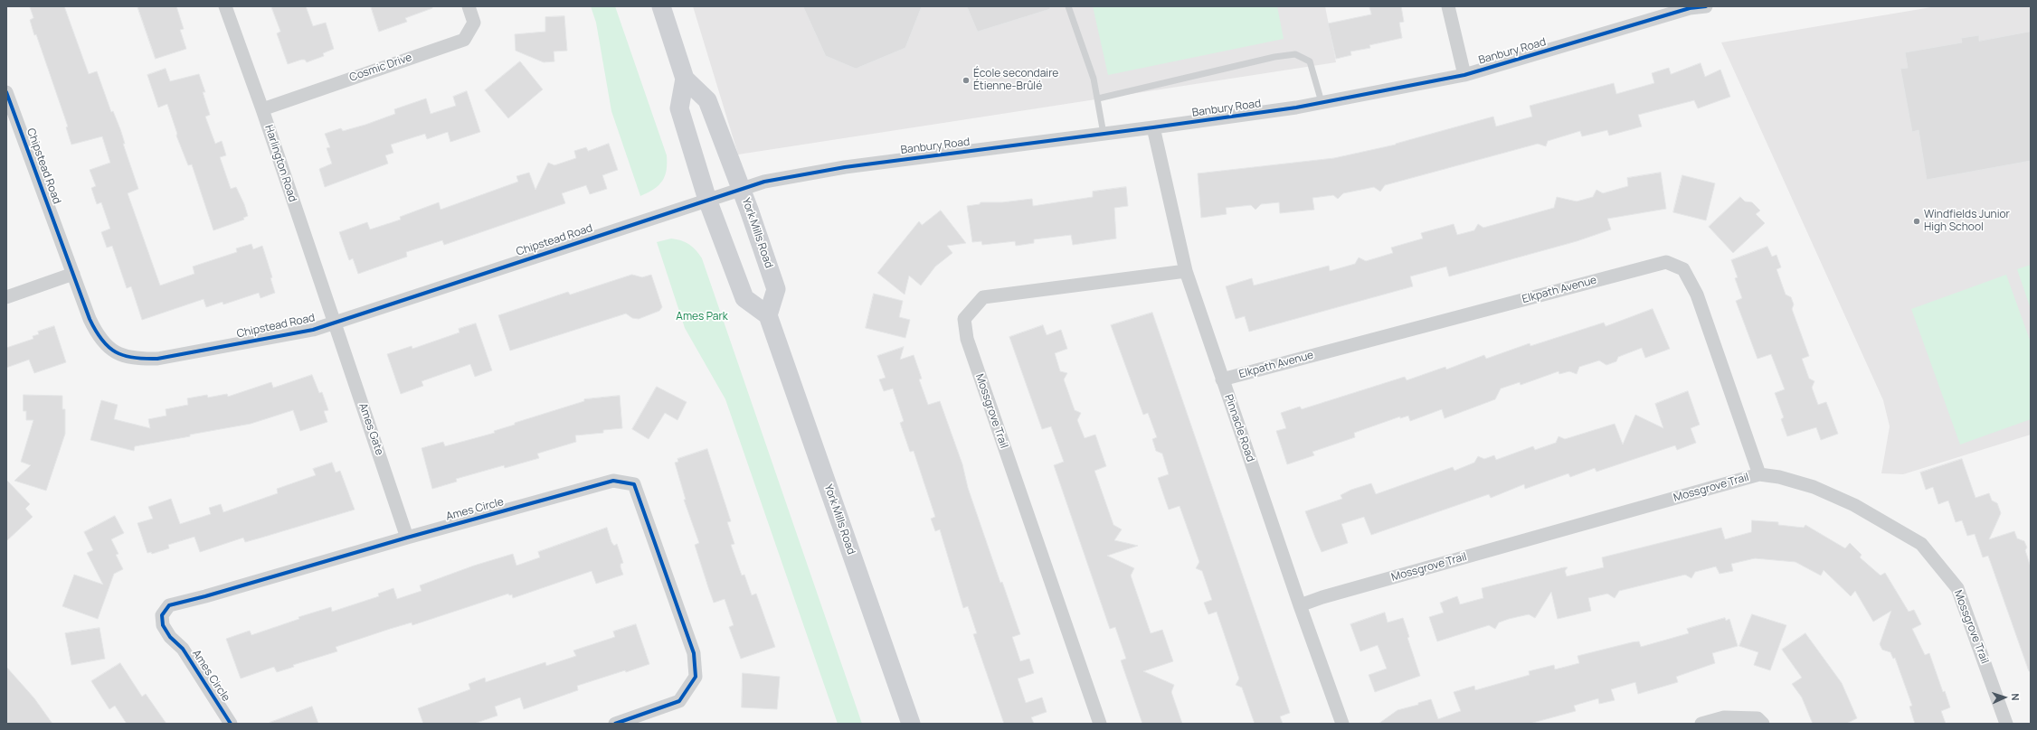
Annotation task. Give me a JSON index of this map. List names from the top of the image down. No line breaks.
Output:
{"streets":{"main road":["York Mills Road"],"street":["Banbury Road","Cosmic Drive","Harlington Road","Chipstead Road","Elkpath Avenue","Mossgrove Trail","Pinnacle Road","Ames Gate","Ames Circle"]},"crossings":[["Banbury Road","Chipstead Road"],["Banbury Road","York Mills Road"],["Banbury Road","Pinnacle Road"],["Cosmic Drive","Harlington Road"],["Harlington Road","Chipstead Road"],["Harlington Road","Ames Gate"],["Chipstead Road","York Mills Road"],["Chipstead Road","Ames Gate"],["Elkpath Avenue","Mossgrove Trail"],["Elkpath Avenue","Pinnacle Road"],["Mossgrove Trail","Pinnacle Road"],["Ames Gate","Ames Circle"]],"parks":["Ames Park"],"places":["École secondaire Étienne-Brûlé","Windfields Junior High School"],"north":"right"}
